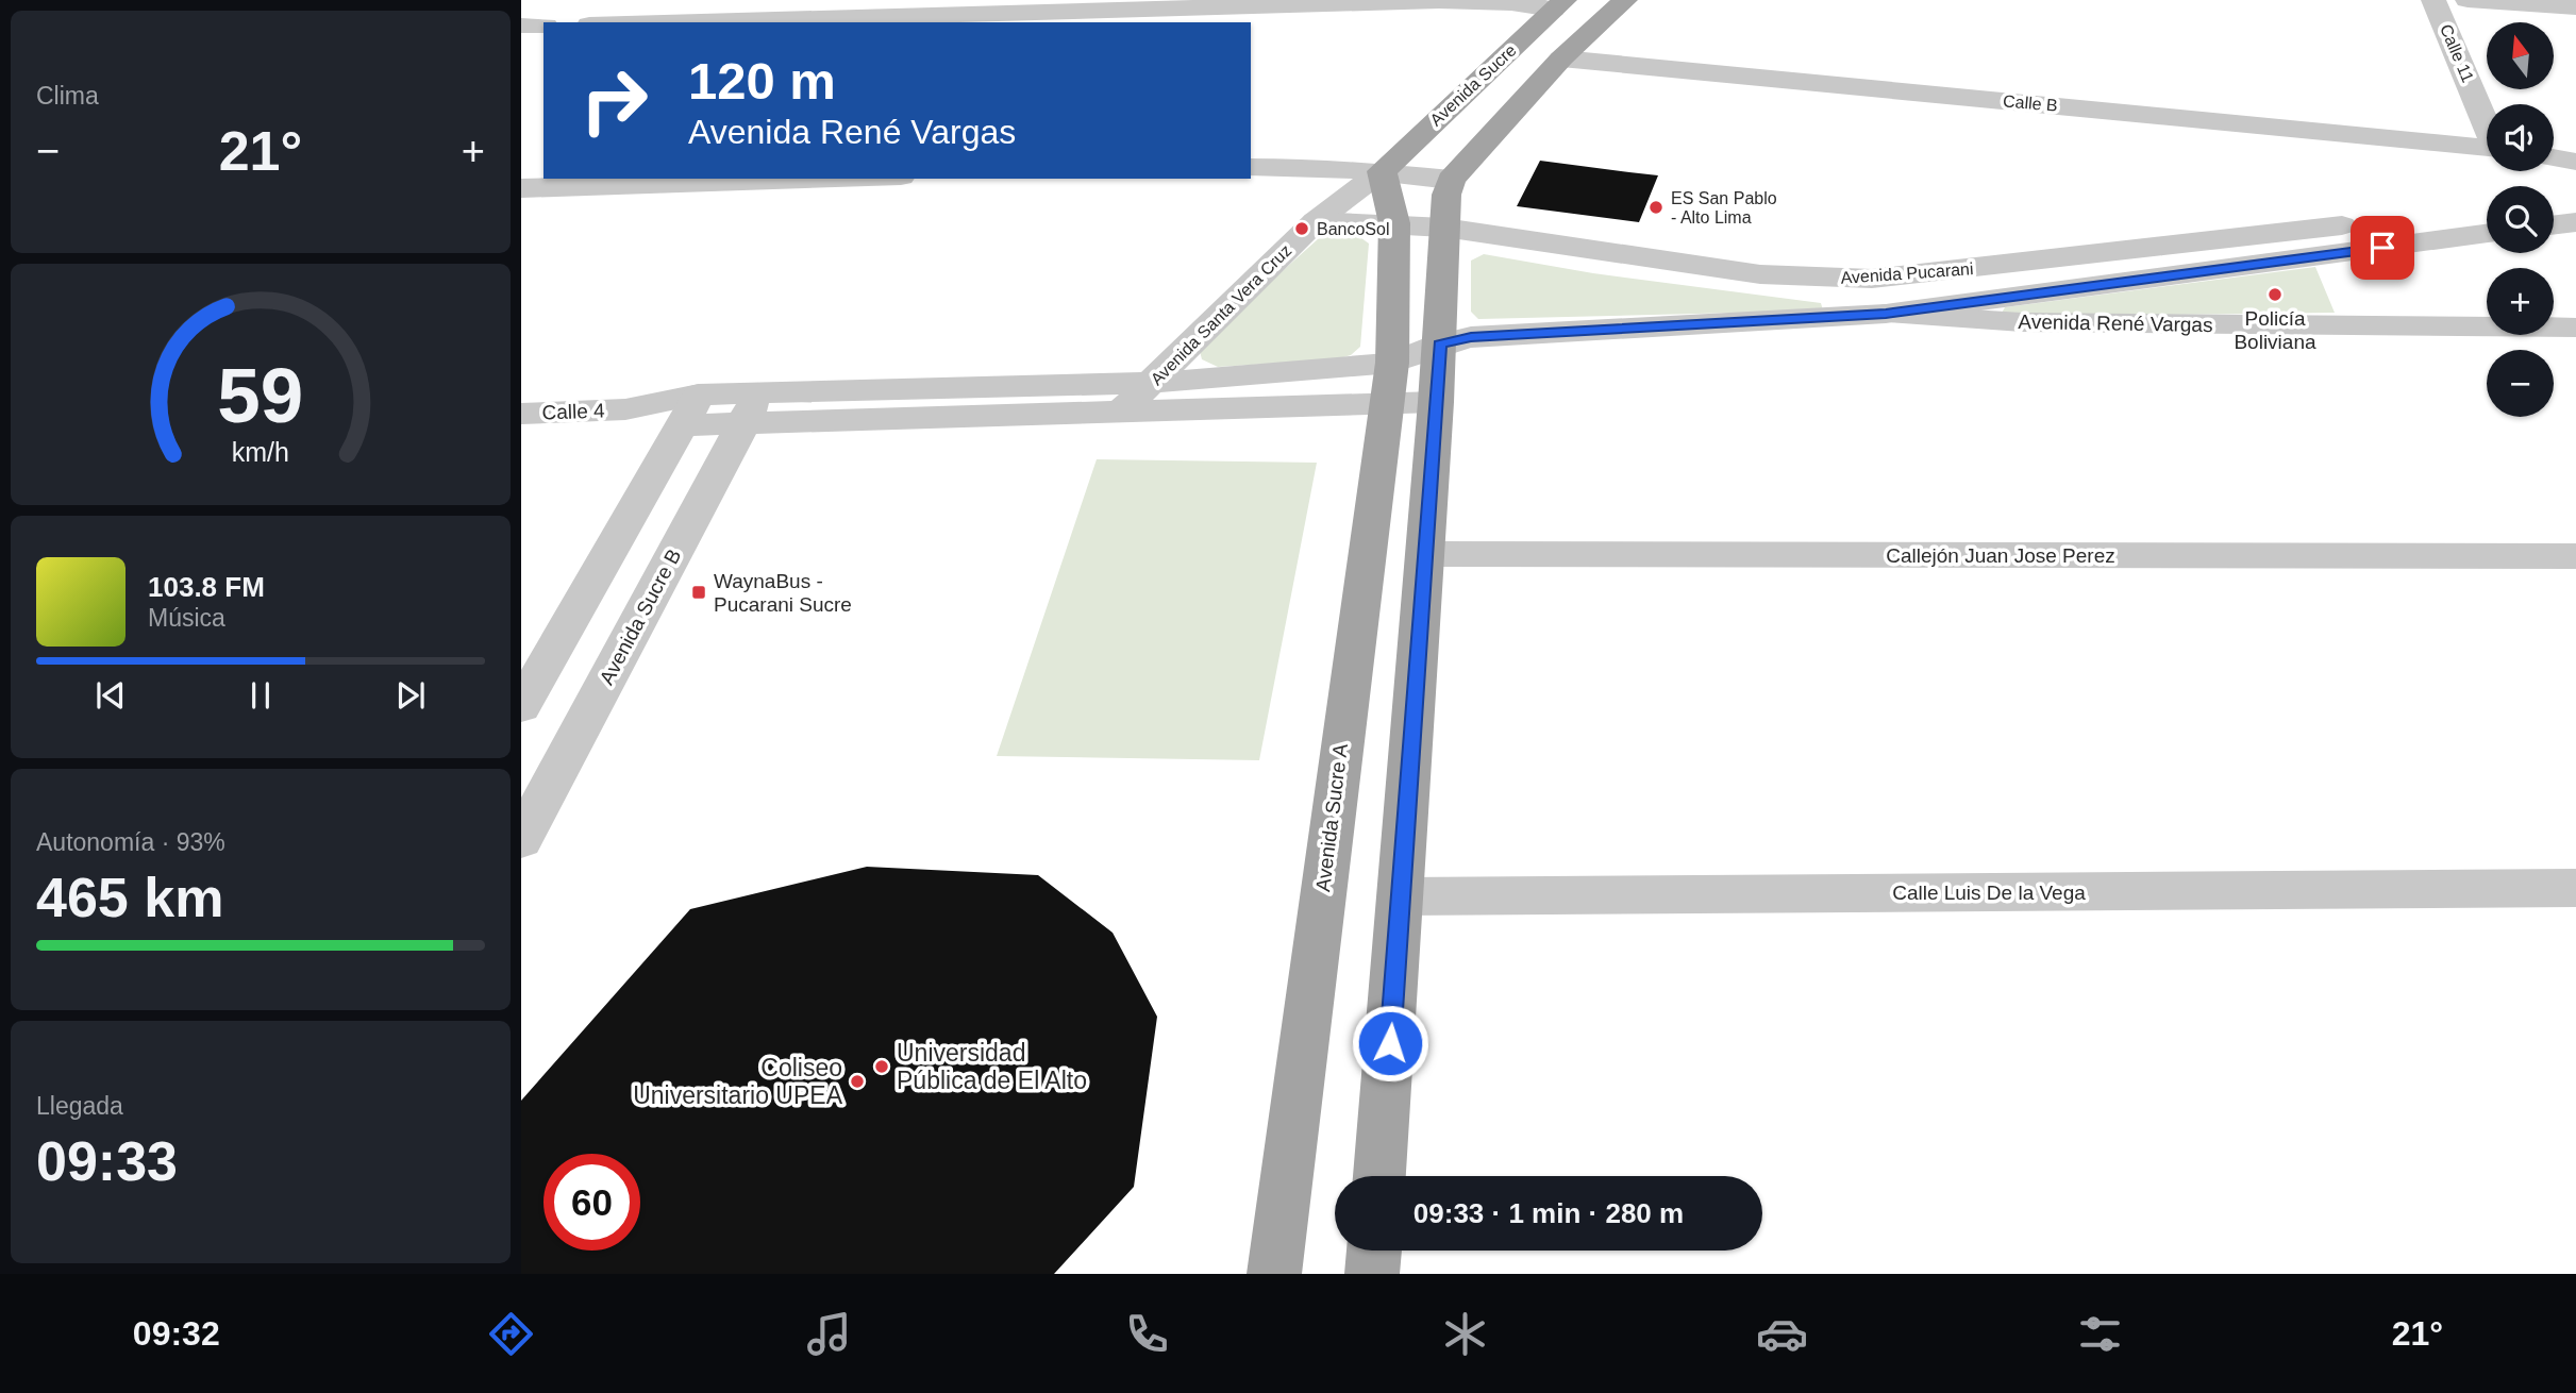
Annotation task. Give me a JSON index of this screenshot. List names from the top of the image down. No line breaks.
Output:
{"streets":{"main road":["Avenida Sucre","Avenida Sucre A"],"street":["Calle 11","Calle B","Avenida Pucarani","Avenida Santa Vera Cruz","Avenida René Vargas","Calle 4","Callejón Juan Jose Perez","Avenida Sucre B","Calle Luis De la Vega"]},"crossings":[["Avenida Sucre","Avenida Santa Vera Cruz"],["Avenida Pucarani","Avenida Santa Vera Cruz"],["Avenida Pucarani","Avenida René Vargas"],["Avenida René Vargas","Avenida Sucre A"],["Calle 4","Avenida Sucre B"]],"places":{"other":["ES San Pablo - Alto Lima","BancoSol","Policía Boliviana","Universidad Pública de El Alto","Coliseo Universitario UPEA"],"transit":["WaynaBus - Pucarani Sucre"]},"north":"top","page":{"tile":["Clima",["Autonomía · 93%","465 km"],["Llegada","09:33"]],"map_buttons":["+","−"],"turn":["120 m","Avenida René Vargas"],"heat":["−","21°","+"],"song":["103.8 FM","Música"],"limit":"60","trip":"09:33 · 1 min · 280 m","tabs":["09:32","21°"],"gauge":["59","km/h"]}}
